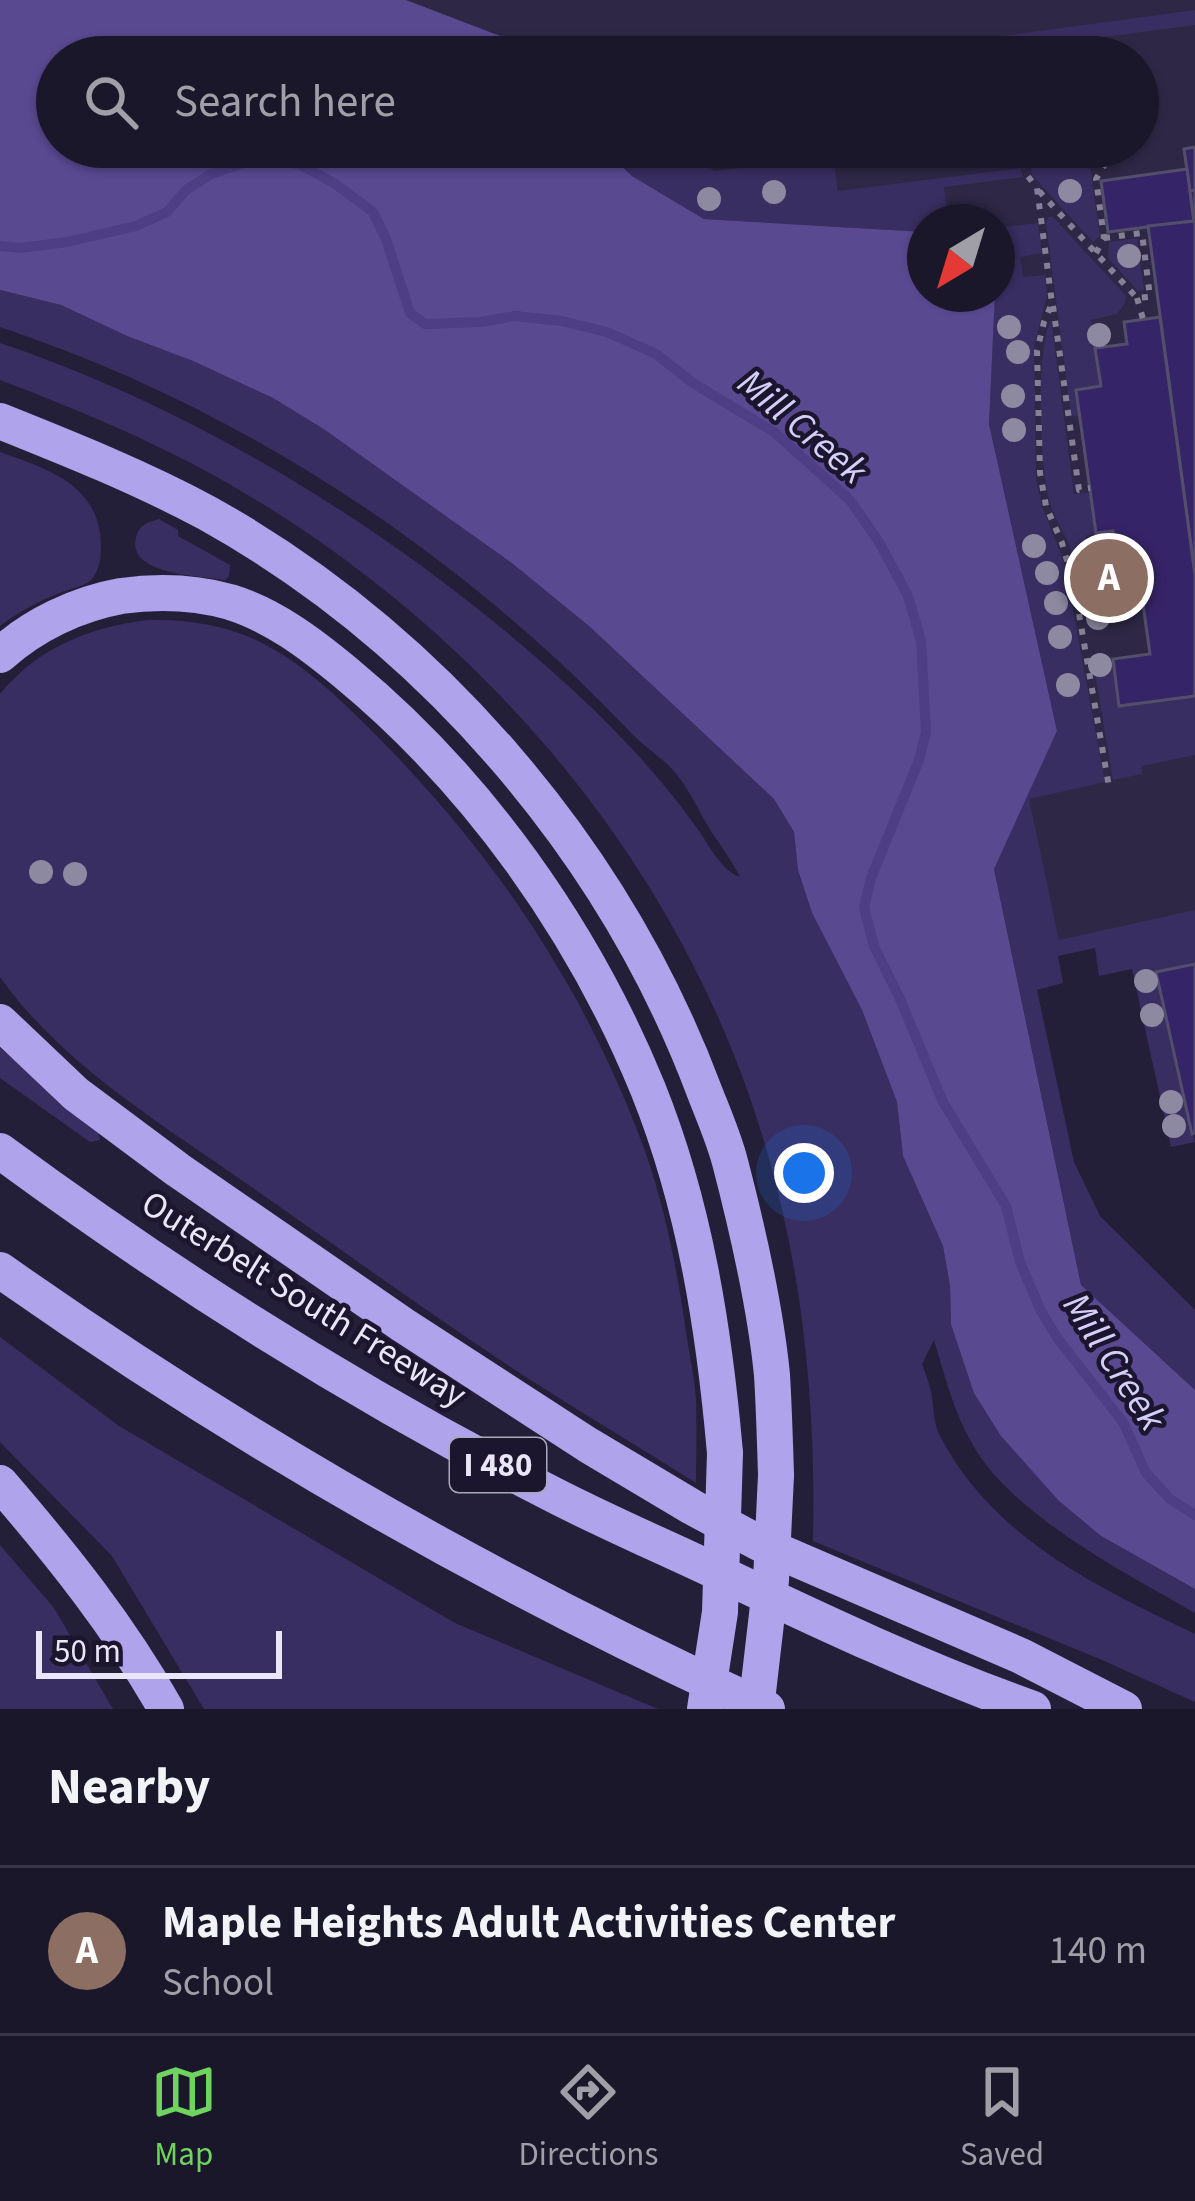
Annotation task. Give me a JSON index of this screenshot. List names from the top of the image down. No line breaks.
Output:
{"streets":{"highway":["Outerbelt South Freeway","I 480"]},"water":["Mill Creek"],"scale_bar":"50 m","north":"bottom left","page":{"search":"Search here","pins":"A","scale":"50 m","heading":"Nearby","list":[{"mark":"A","name":"Maple Heights Adult Activities Center","note":"School","value":"140 m"}],"nav":["Map","Directions","Saved"]}}
